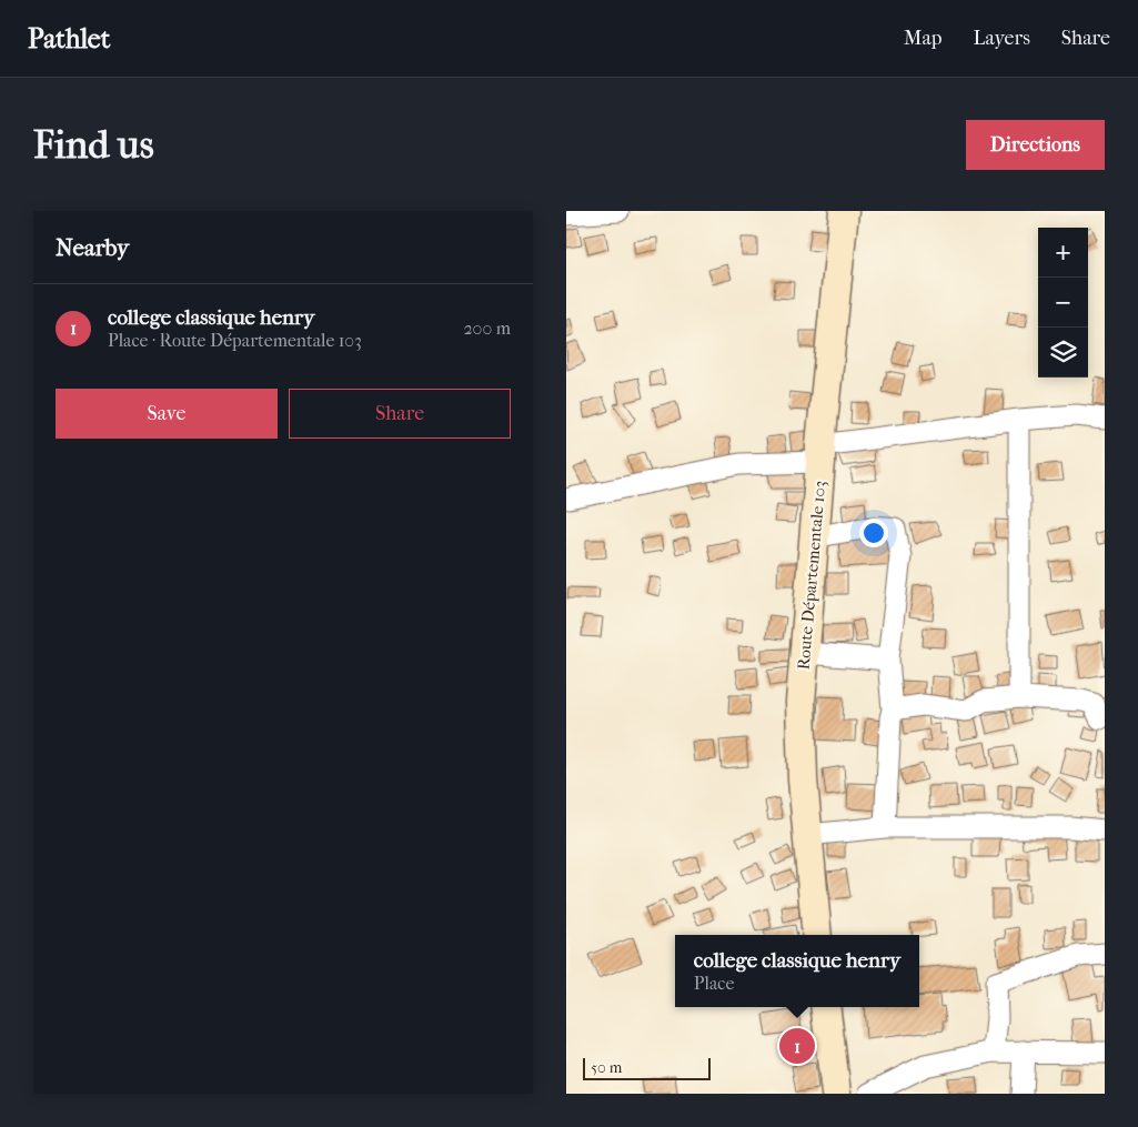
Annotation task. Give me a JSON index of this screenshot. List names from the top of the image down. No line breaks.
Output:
{"streets":{"main road":["Route Départementale 103"]},"scale_bar":"50 m","page":{"header":"Pathlet","nav":["Map","Layers","Share"],"buttons":["Directions",["Save","Share"]],"title":"Find us","heading":"Nearby","map_buttons":["+","−"],"list":[{"mark":"1","name":"college classique henry","note":"Place · Route Départementale 103","value":"200 m"}],"popup":["college classique henry","Place"],"pins":"1","scale":"50 m"}}
